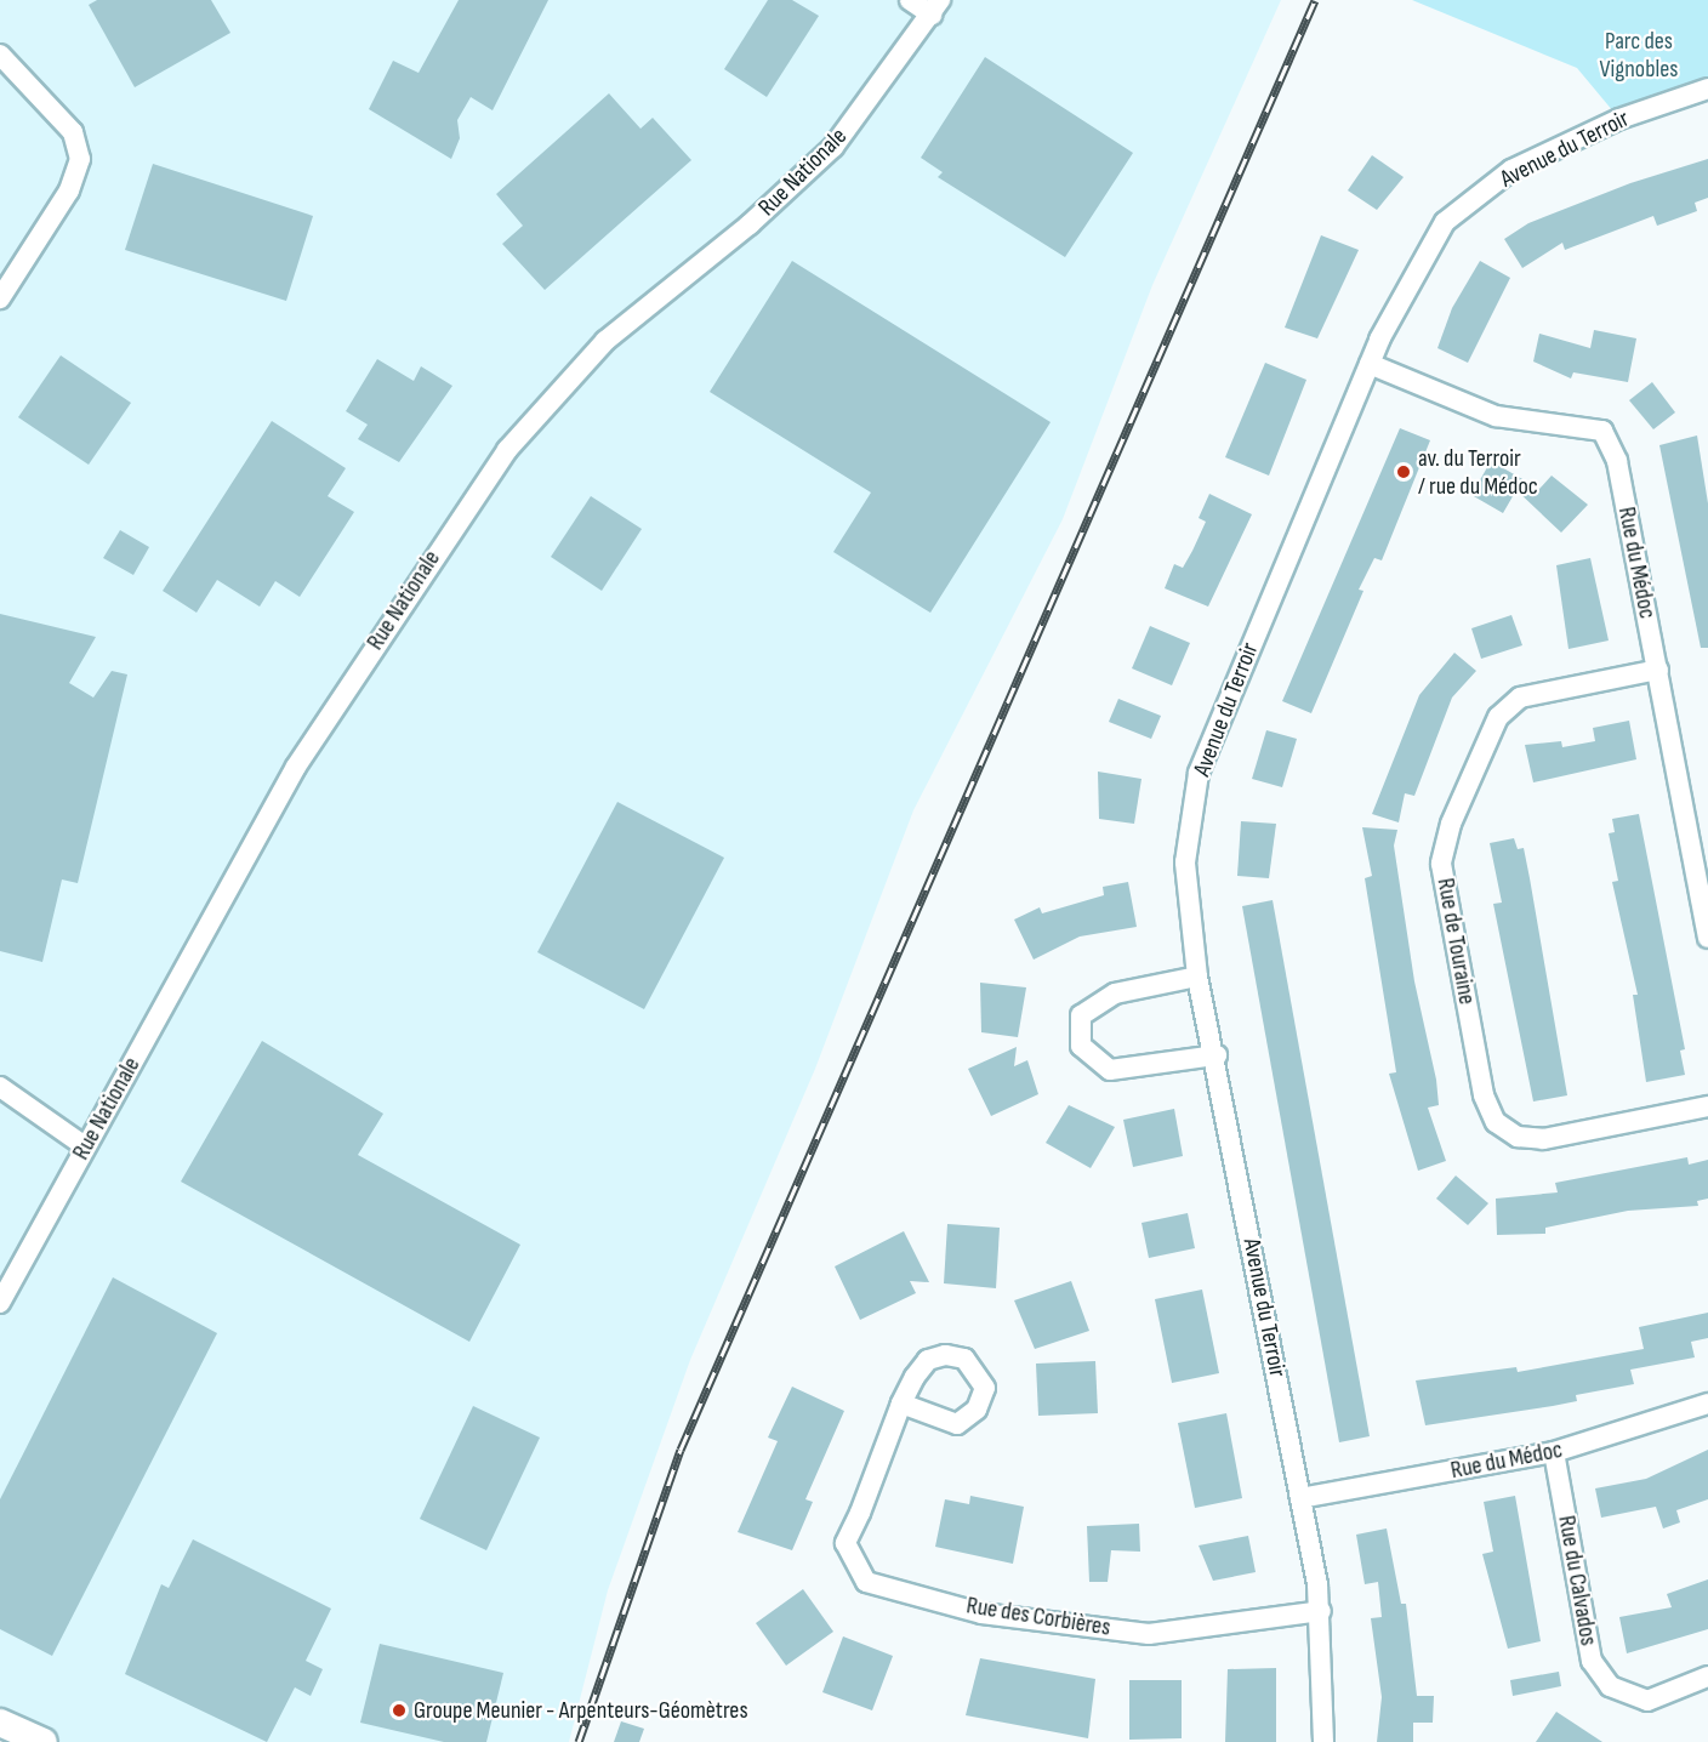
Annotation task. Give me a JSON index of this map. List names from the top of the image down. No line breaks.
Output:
{"streets":{"street":["Avenue du Terroir","Rue Nationale","Rue du Médoc","Rue de Touraine","Rue du Calvados","Rue des Corbières"]},"crossings":[["Avenue du Terroir","Rue du Médoc"],["Avenue du Terroir","Rue des Corbières"],["Rue du Médoc","Rue de Touraine"],["Rue du Médoc","Rue du Calvados"]],"parks":["Parc des Vignobles"],"places":["av. du Terroir / rue du Médoc","Groupe Meunier - Arpenteurs-Géomètres"]}
